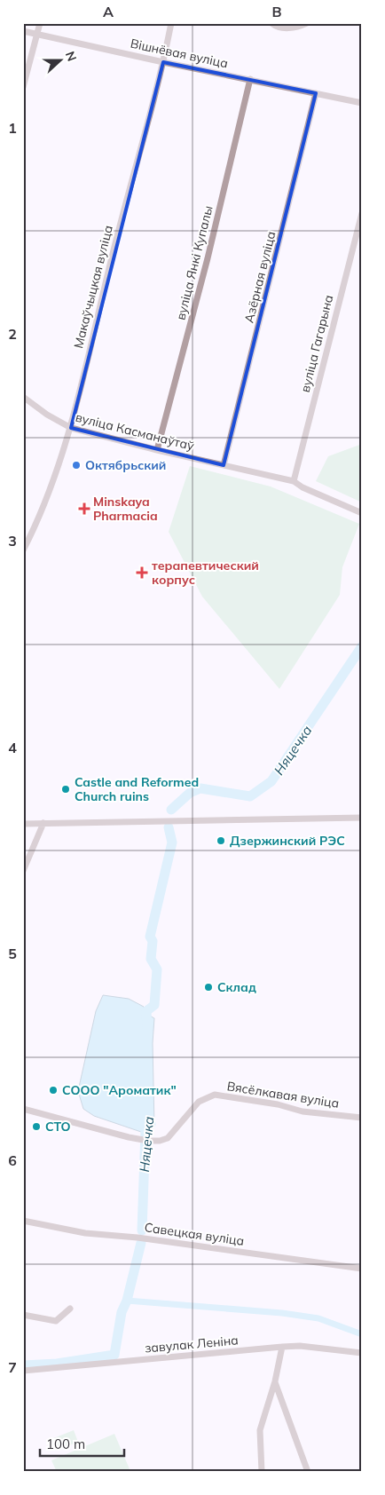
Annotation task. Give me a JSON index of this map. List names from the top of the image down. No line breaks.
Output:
{"streets":{"street":["Вішнёвая вуліца","вуліца Янкі Купалы","Азёрная вуліца","Макаўчыцкая вуліца","вуліца Гагарына","вуліца Касманаўтаў","Вясёлкавая вуліца","Савецкая вуліца","завулак Леніна"]},"crossings":[["Вішнёвая вуліца","вуліца Янкі Купалы"],["Вішнёвая вуліца","Азёрная вуліца"],["Вішнёвая вуліца","Макаўчыцкая вуліца"],["вуліца Янкі Купалы","вуліца Касманаўтаў"],["Азёрная вуліца","вуліца Касманаўтаў"],["Макаўчыцкая вуліца","вуліца Касманаўтаў"],["вуліца Гагарына","вуліца Касманаўтаў"]],"water":["Няцечка"],"places":{"other":["Октябрьский","Castle and Reformed Church ruins","Дзержинский РЭС","Склад","СООО \"Ароматик\"","СТО"],"health":["Minskaya Pharmacia","терапевтический корпус"]},"scale_bar":"100 m","north":"right","grid":{"columns":["A","B"],"rows":["1","2","3","4","5","6","7"]}}
